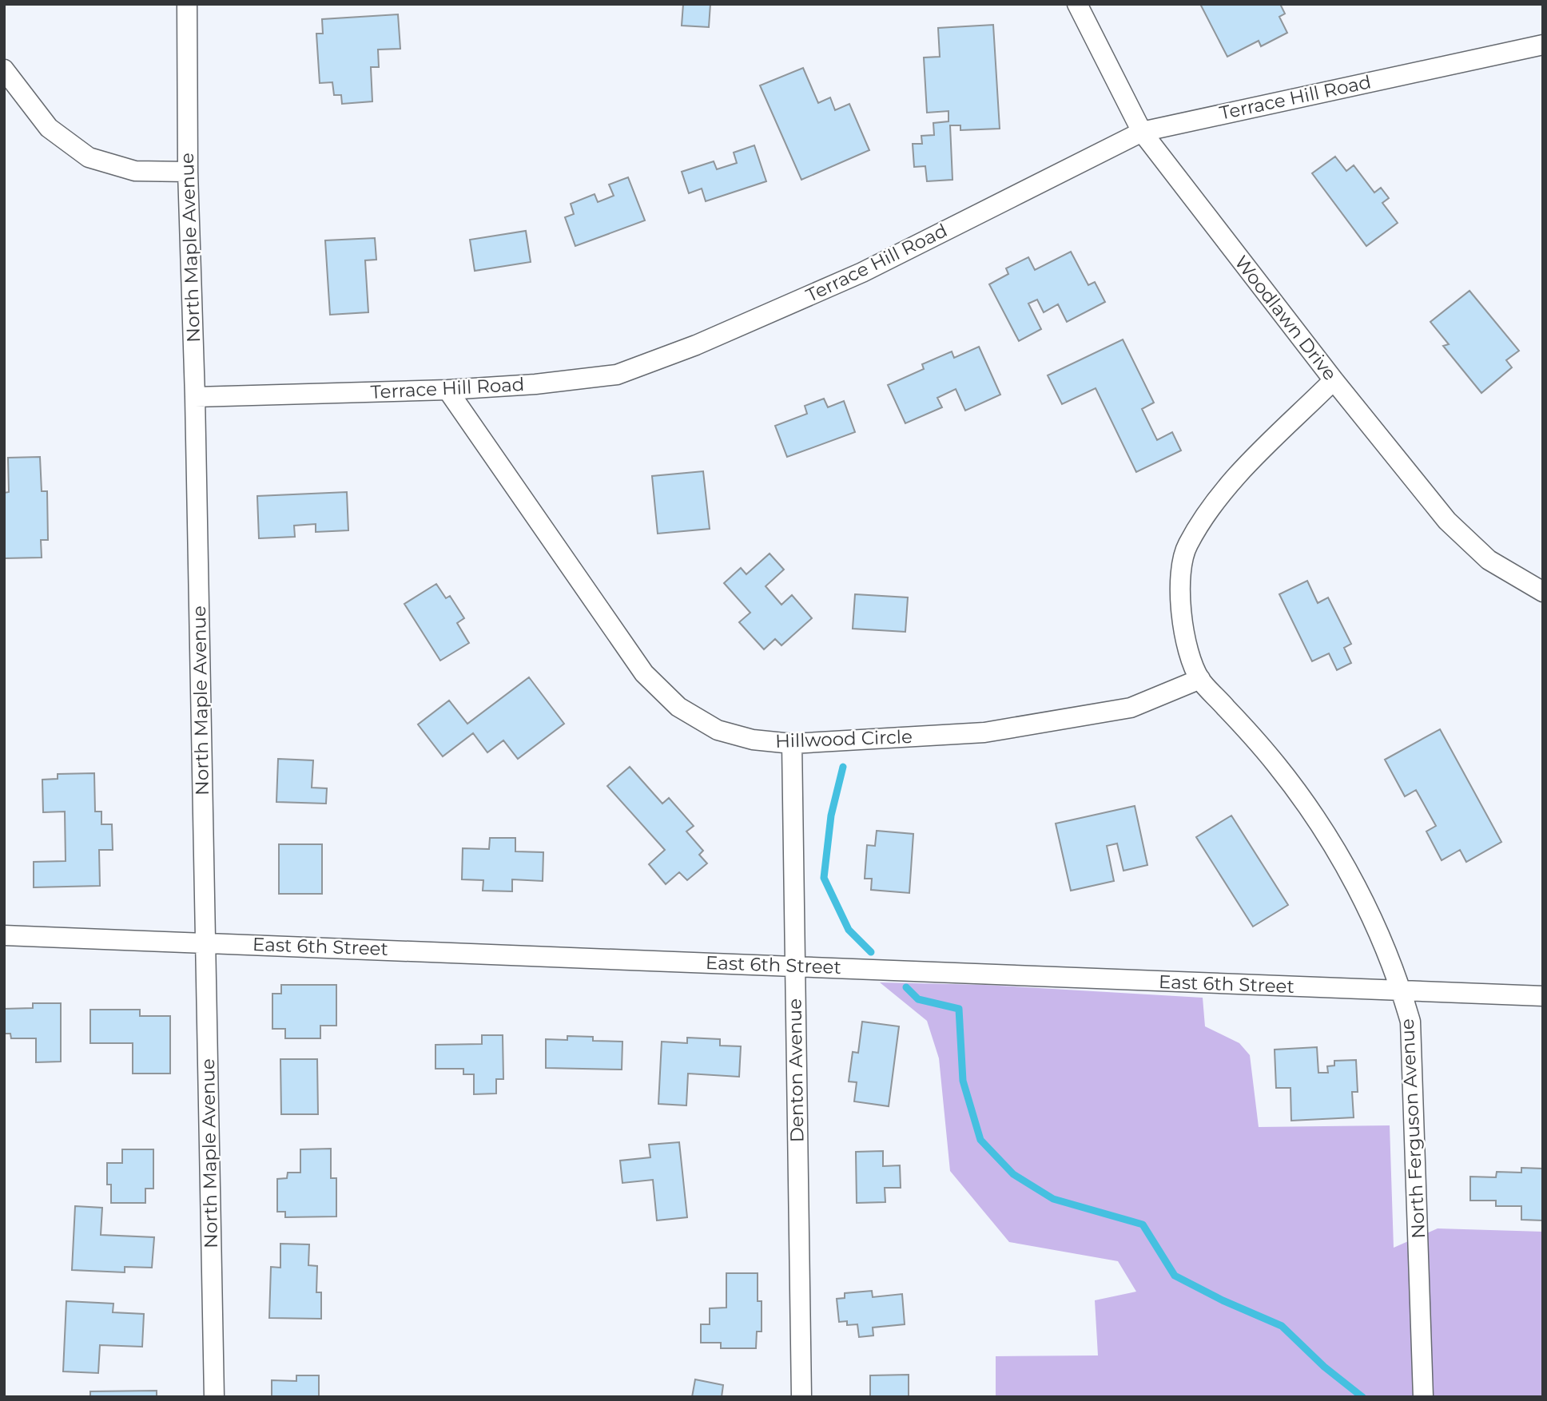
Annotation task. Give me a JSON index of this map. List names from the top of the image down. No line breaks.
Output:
{"streets":{"street":["Terrace Hill Road","North Maple Avenue","Woodlawn Drive","Hillwood Circle","East 6th Street","Denton Avenue","North Ferguson Avenue"]},"crossings":[["Terrace Hill Road","North Maple Avenue"],["Terrace Hill Road","Woodlawn Drive"],["Terrace Hill Road","Hillwood Circle"],["North Maple Avenue","East 6th Street"],["Woodlawn Drive","North Ferguson Avenue"],["Hillwood Circle","Denton Avenue"],["Hillwood Circle","North Ferguson Avenue"],["East 6th Street","Denton Avenue"],["East 6th Street","North Ferguson Avenue"]]}
